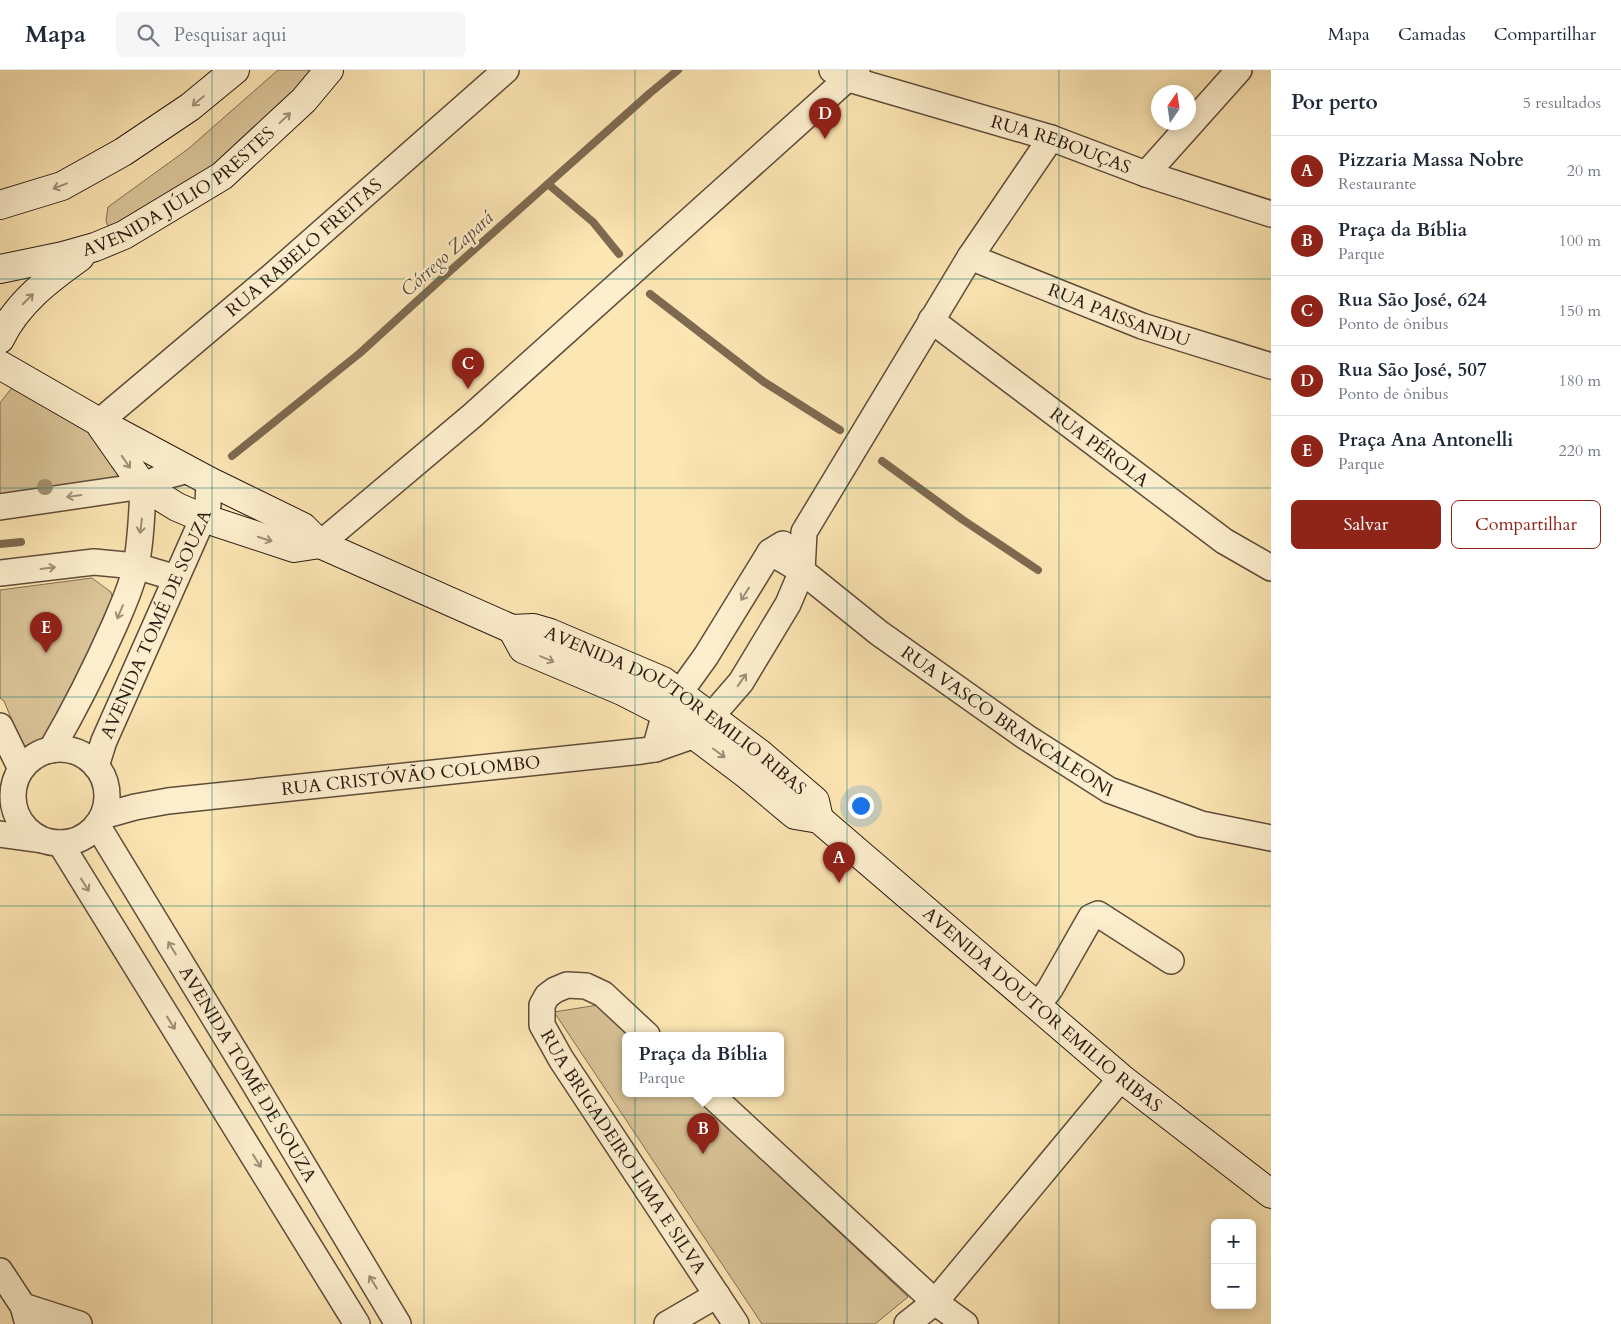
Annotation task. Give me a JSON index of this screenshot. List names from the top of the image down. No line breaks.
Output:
{"streets":{"main road":["AVENIDA JÚLIO PRESTES","AVENIDA DOUTOR EMILIO RIBAS"],"street":["RUA REBOUÇAS","RUA RABELO FREITAS","RUA PAISSANDU","RUA PÉROLA","AVENIDA TOMÉ DE SOUZA","RUA VASCO BRANCALEONI","RUA CRISTÓVÃO COLOMBO","RUA BRIGADEIRO LIMA E SILVA"]},"crossings":[["RUA RABELO FREITAS","AVENIDA DOUTOR EMILIO RIBAS"],["AVENIDA TOMÉ DE SOUZA","AVENIDA DOUTOR EMILIO RIBAS"],["AVENIDA TOMÉ DE SOUZA","RUA CRISTÓVÃO COLOMBO"],["AVENIDA DOUTOR EMILIO RIBAS","RUA CRISTÓVÃO COLOMBO"]],"water":["Córrego Zapará"],"north":"top","page":{"header":"Mapa","search":"Pesquisar aqui","nav":["Mapa","Camadas","Compartilhar"],"heading":["Por perto","5 resultados"],"pins":["D","C","E","A","B"],"list":[{"mark":"A","name":"Pizzaria Massa Nobre","note":"Restaurante","value":"20 m"},{"mark":"B","name":"Praça da Bíblia","note":"Parque","value":"100 m"},{"mark":"C","name":"Rua São José, 624","note":"Ponto de ônibus","value":"150 m"},{"mark":"D","name":"Rua São José, 507","note":"Ponto de ônibus","value":"180 m"},{"mark":"E","name":"Praça Ana Antonelli","note":"Parque","value":"220 m"}],"buttons":["Salvar","Compartilhar"],"popup":["Praça da Bíblia","Parque"],"map_buttons":["+","−"]}}
